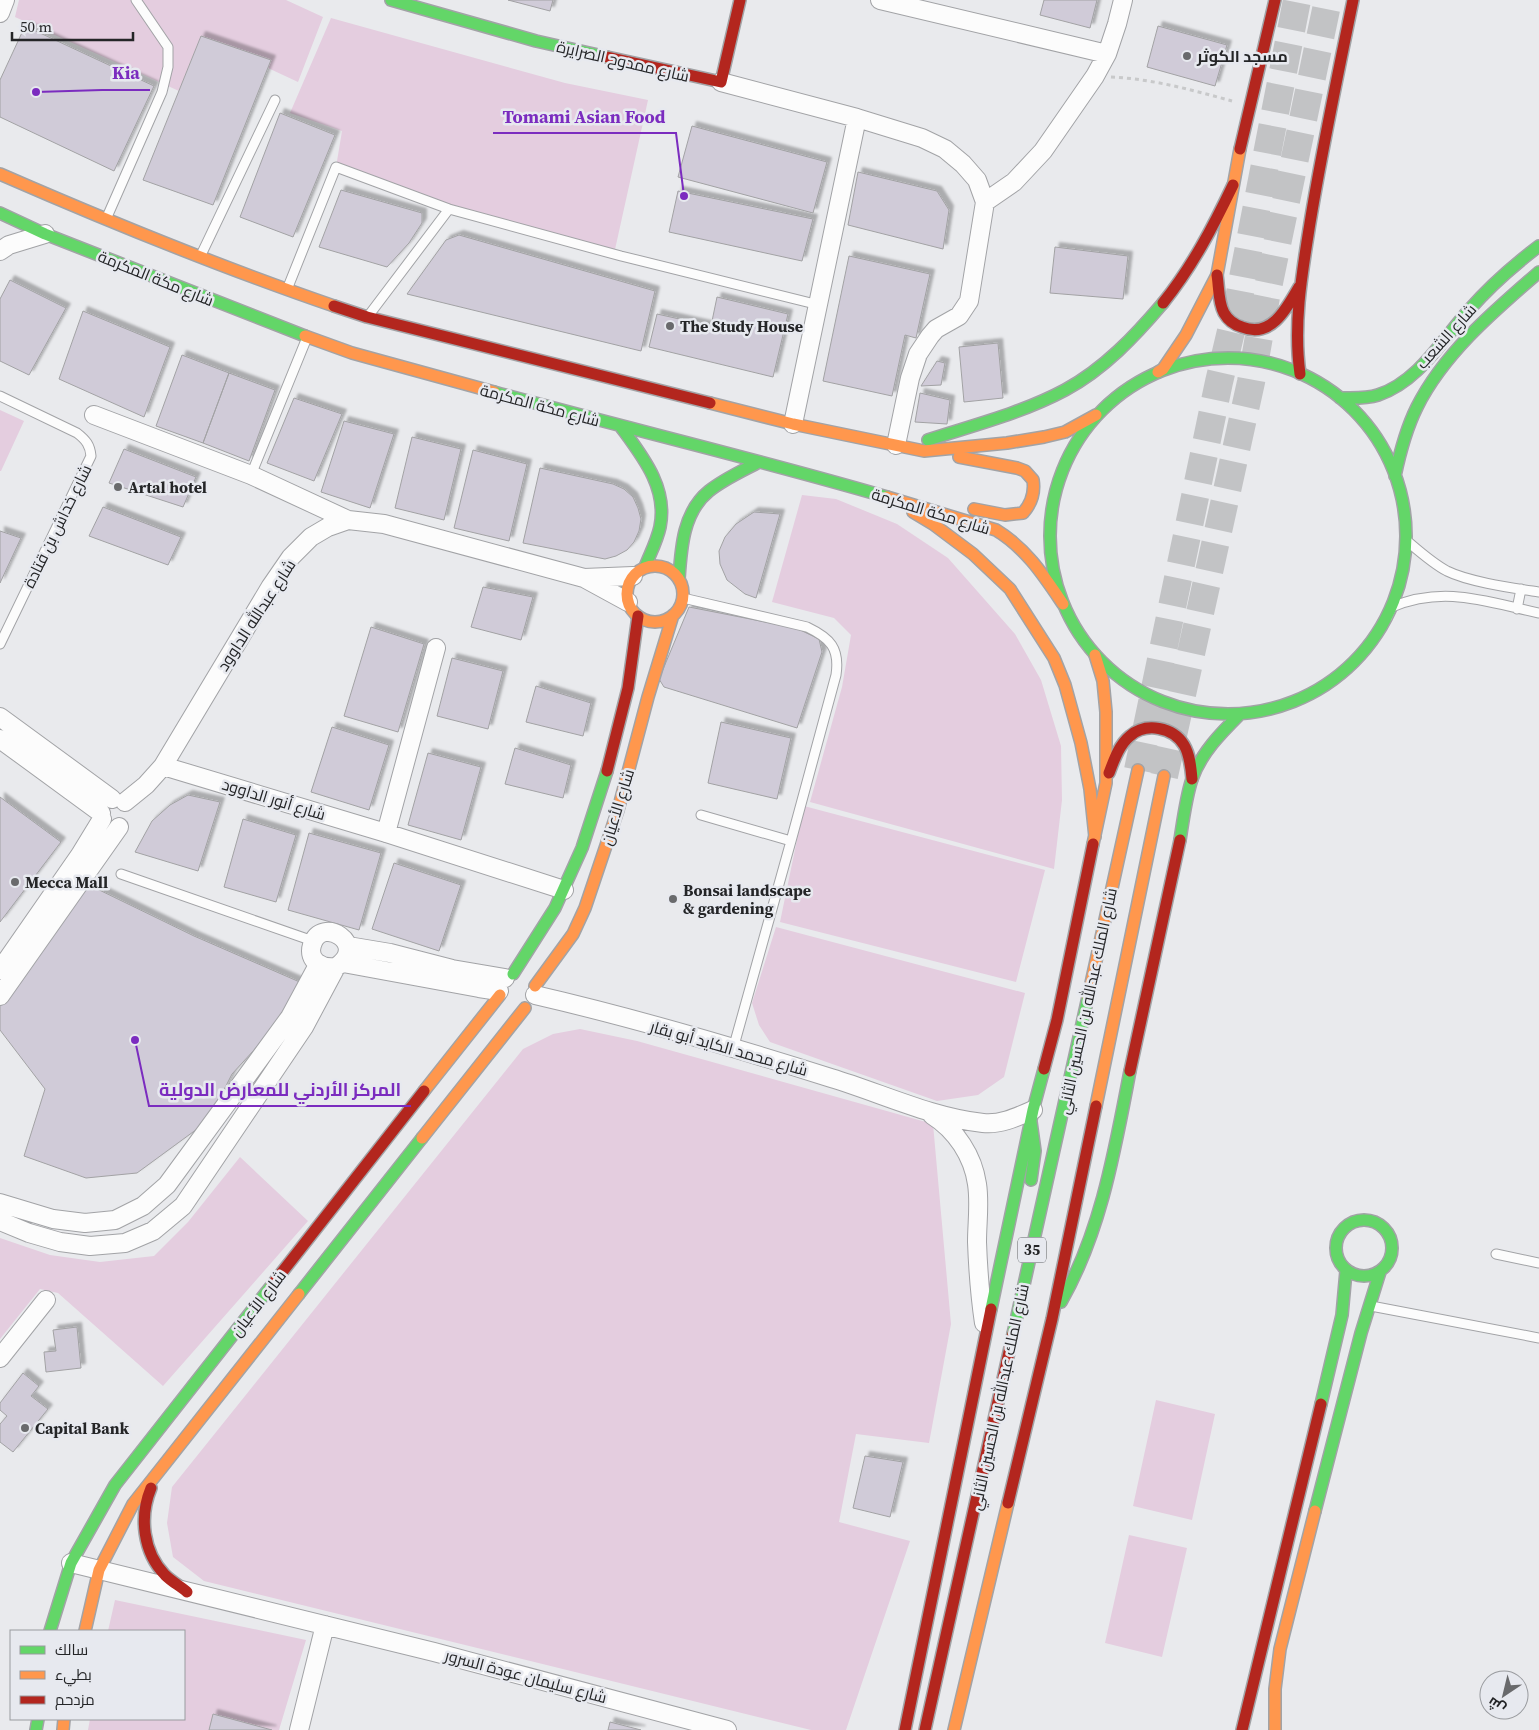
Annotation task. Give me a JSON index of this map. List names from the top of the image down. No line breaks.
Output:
{"streets":{"main road":["شارع ممدوح الصرايرة","شارع مكة المكرمة","شارع الشعب","شارع الأعيان","شارع الملك عبدالله بن الحسين الثاني","35"],"street":["شارع عبدالله الداوود","شارع أنور الداوود","شارع محمد الكايد أبو بقار","شارع سليمان عودة السرور"],"lane":["شارع خداش بن قتادة"]},"crossings":[["شارع عبدالله الداوود","شارع أنور الداوود"],["شارع عبدالله الداوود","شارع الأعيان"],["شارع أنور الداوود","شارع الأعيان"],["شارع الأعيان","شارع محمد الكايد أبو بقار"],["شارع الأعيان","شارع سليمان عودة السرور"],["شارع الملك عبدالله بن الحسين الثاني","شارع محمد الكايد أبو بقار"]],"places":["مسجد الكوثر","Kia","Tomami Asian Food","The Study House","Artal hotel","Mecca Mall","Bonsai landscape & gardening","المركز الأردني للمعارض الدولية","Capital Bank"],"legend":["سالك","بطيء","مزدحم"],"scale_bar":"50 m","north":"bottom left"}
